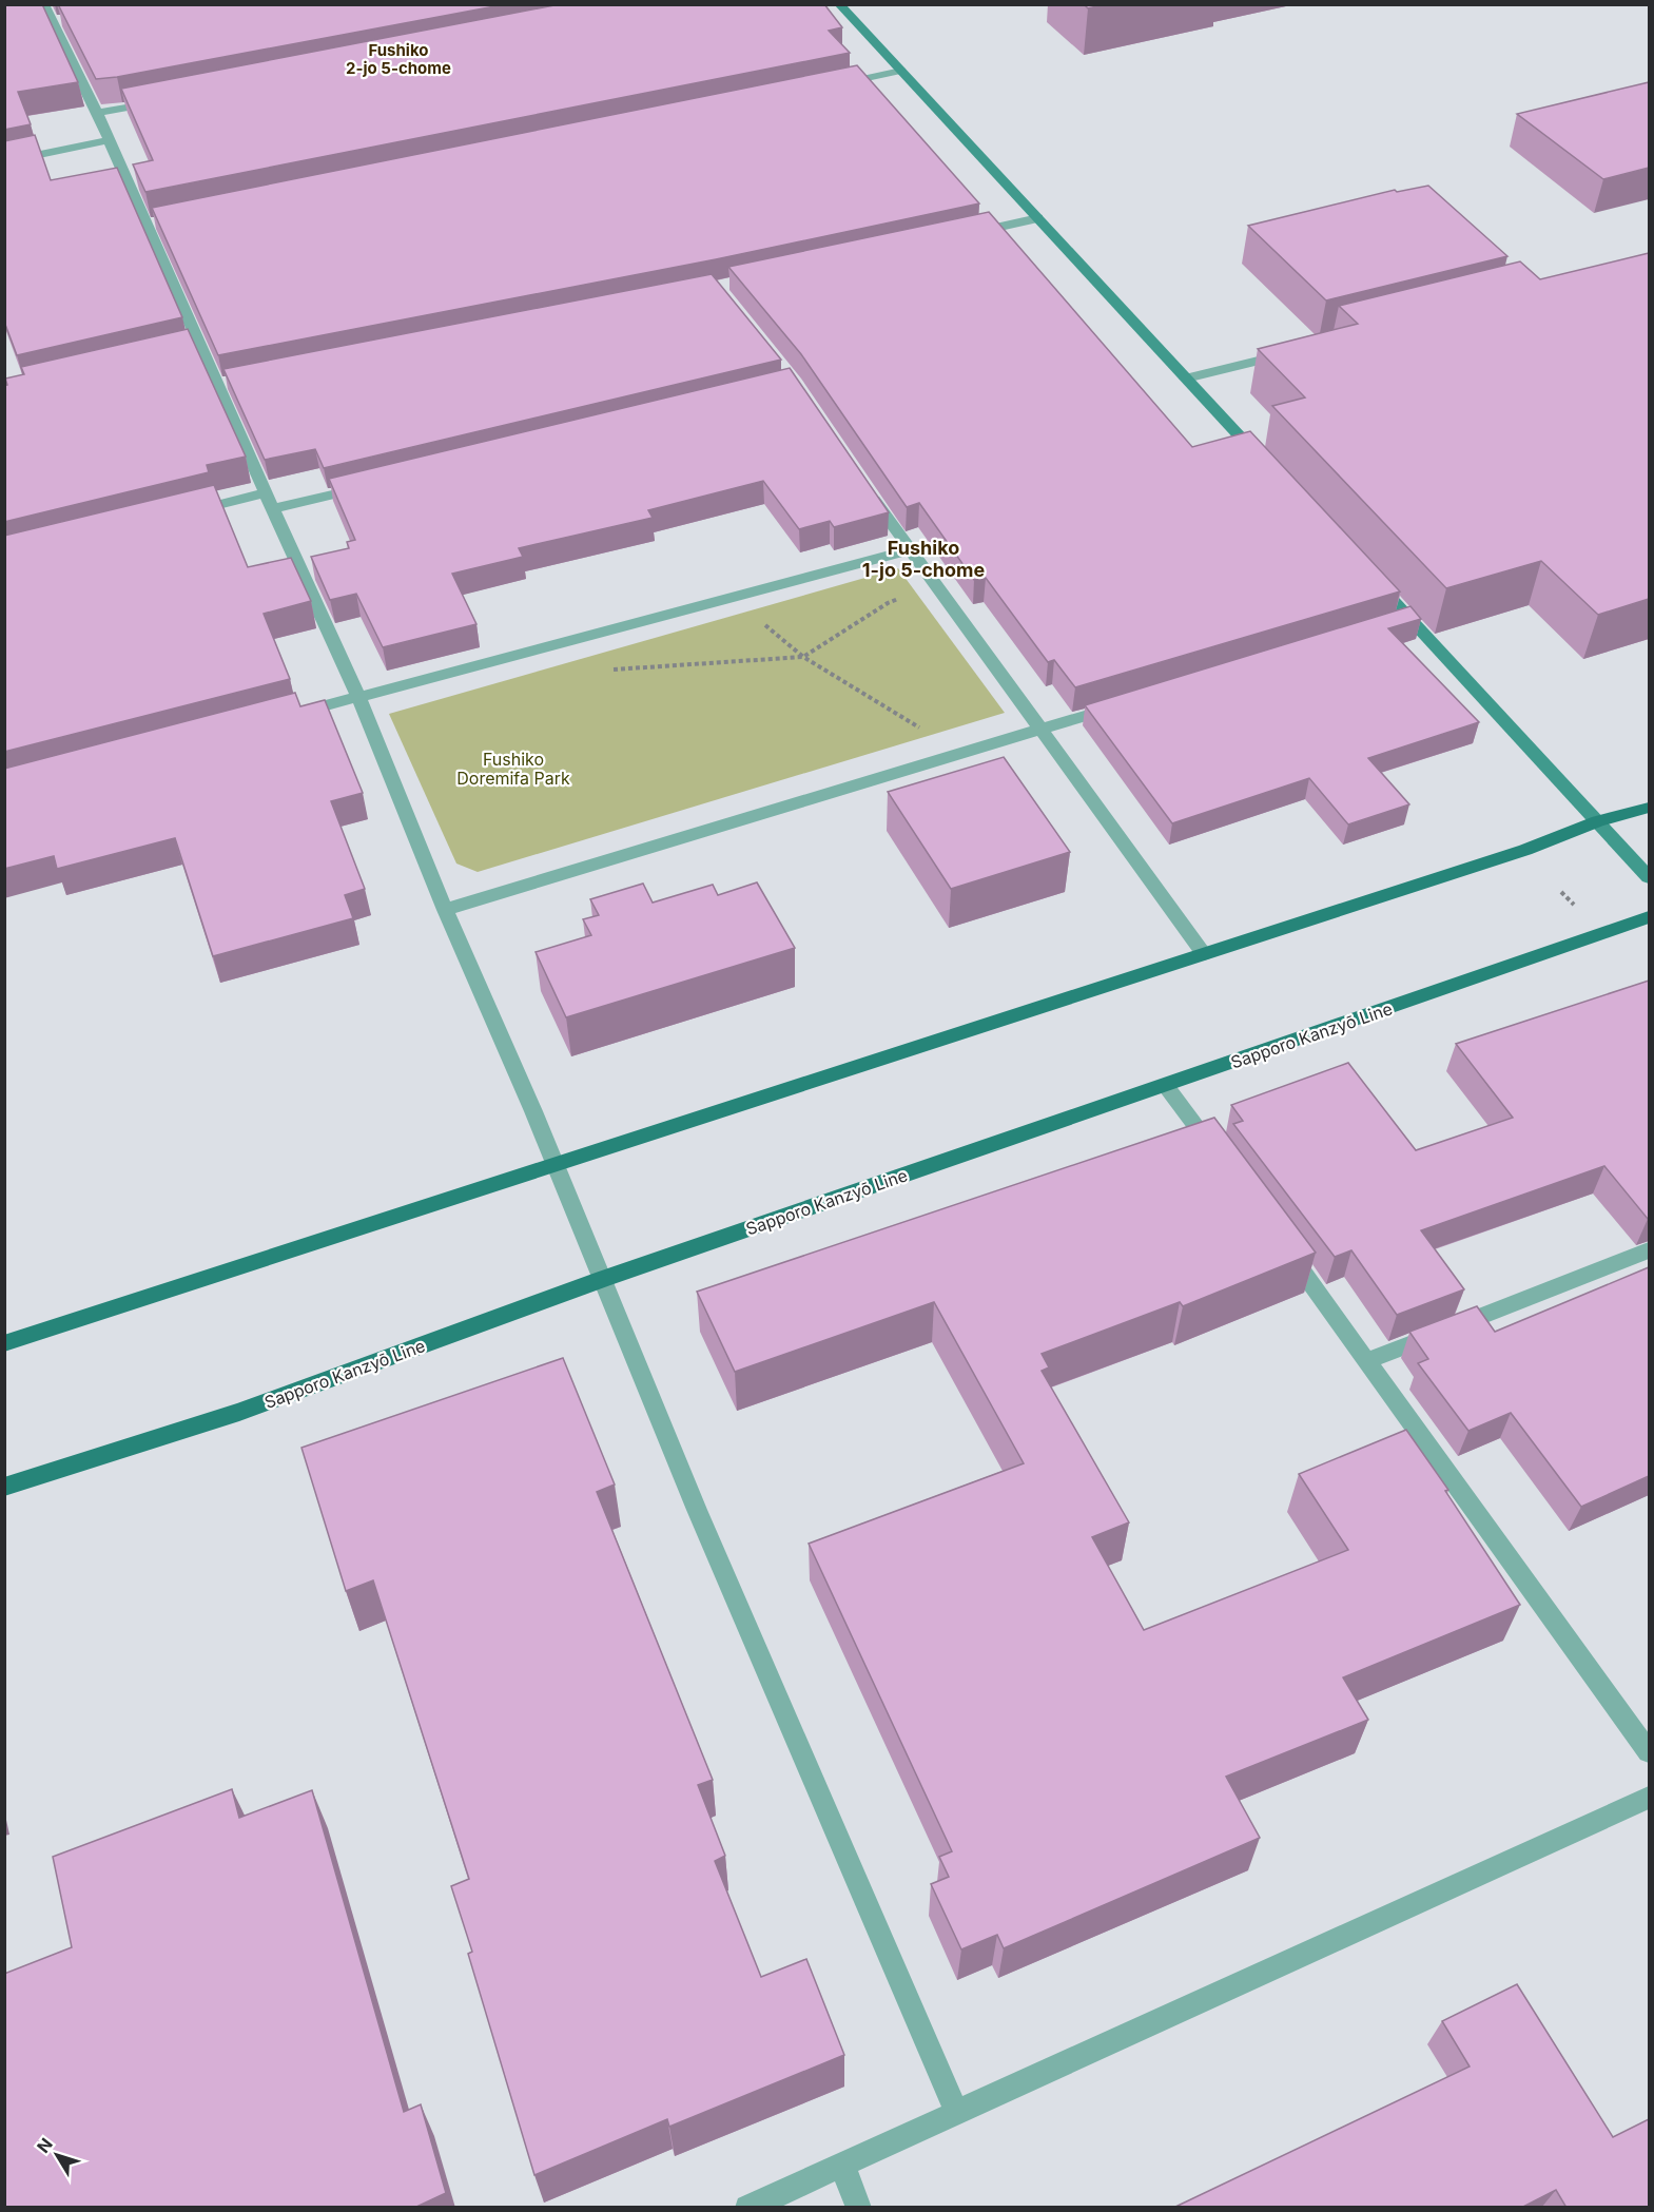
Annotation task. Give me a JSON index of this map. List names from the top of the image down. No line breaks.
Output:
{"streets":{"main road":["Sapporo Kanzyō Line"]},"districts":["Fushiko 2-jo 5-chome","Fushiko 1-jo 5-chome"],"parks":["Fushiko Doremifa Park"],"north":"top left"}
